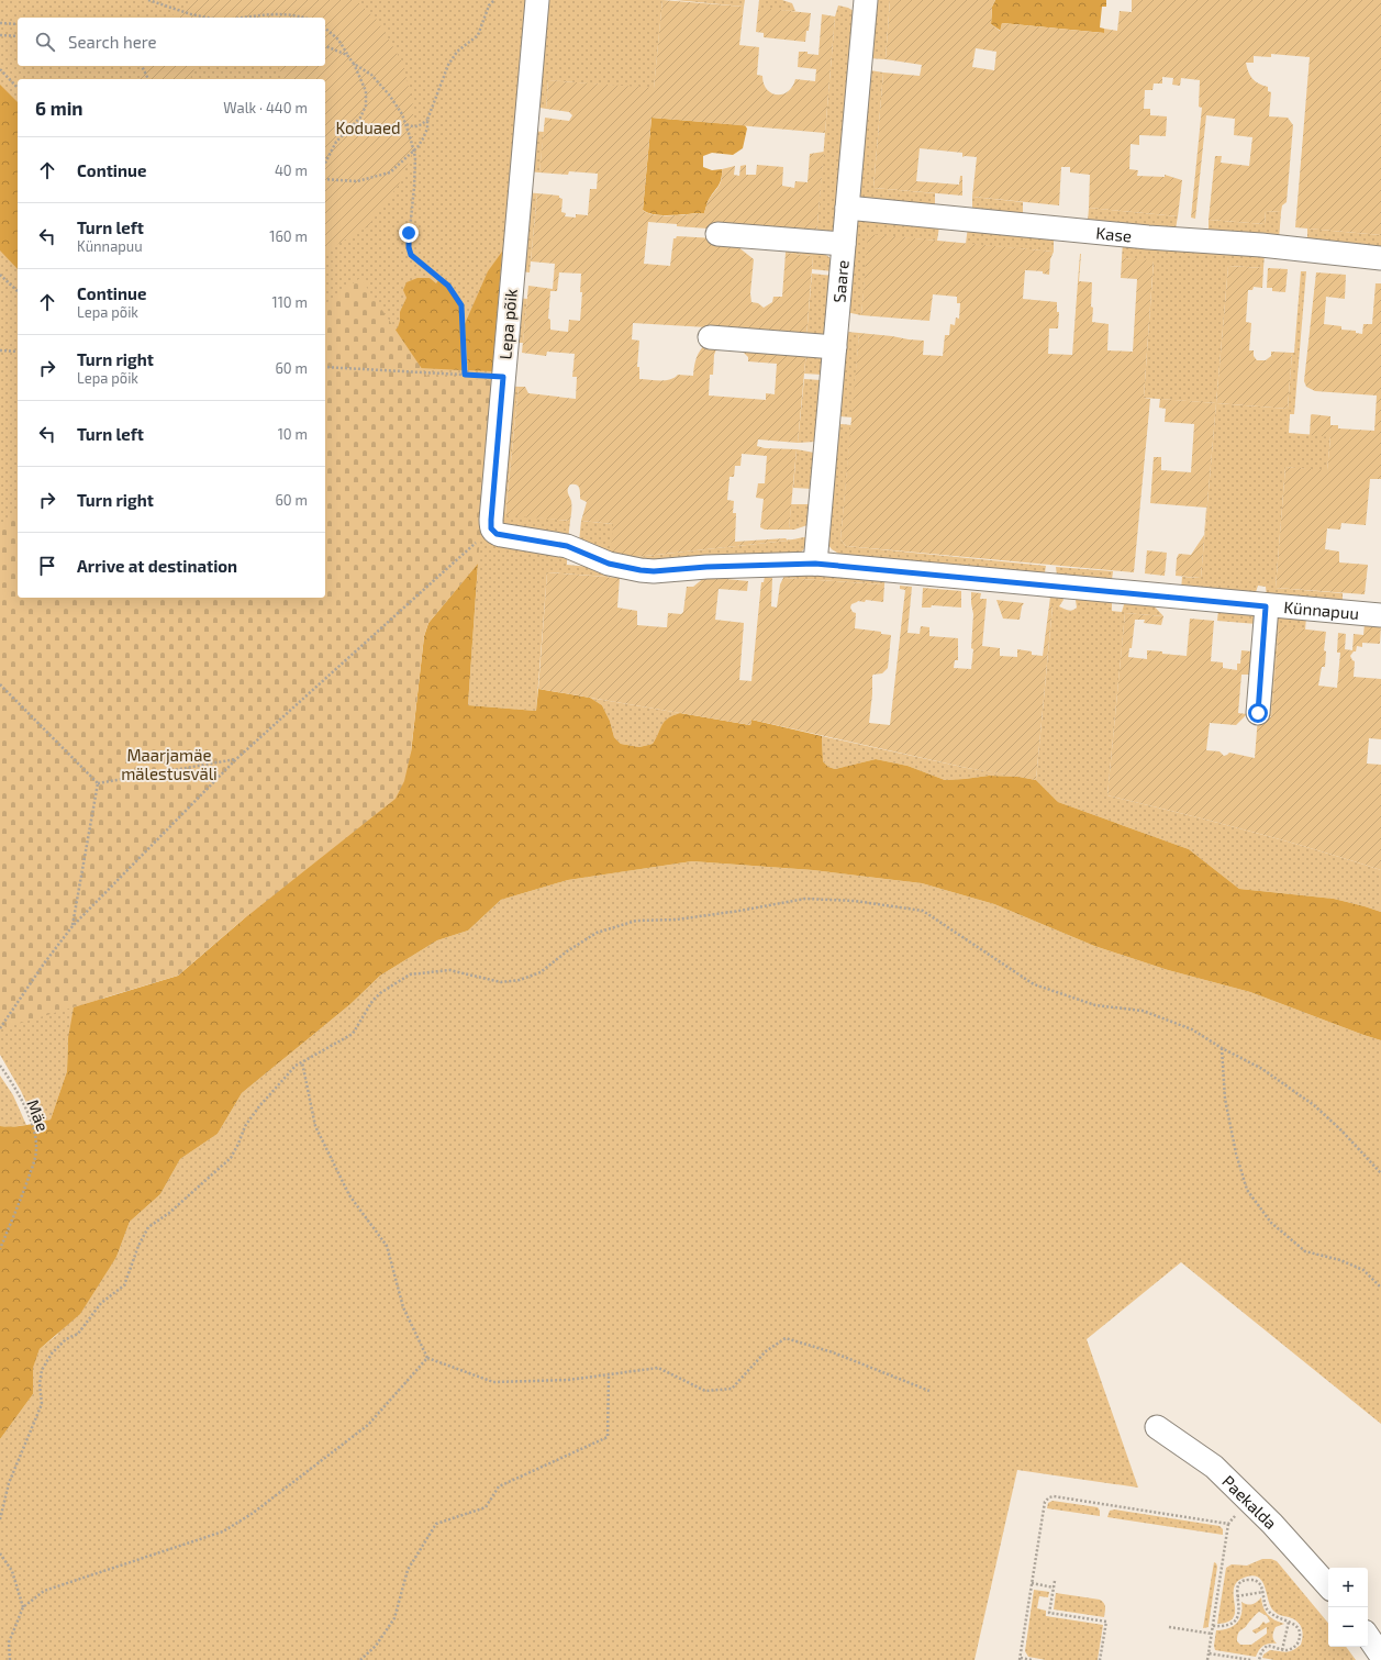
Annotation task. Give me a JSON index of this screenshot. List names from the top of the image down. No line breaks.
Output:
{"streets":{"street":["Kase","Saare","Lepa põik","Künnapuu","Paekalda"],"path":["Mäe"]},"crossings":[["Kase","Saare"],["Saare","Künnapuu"]],"parks":["Koduaed","Maarjamäe mälestusväli"],"page":{"search":"Search here","heading":["6 min","Walk · 440 m"],"list":[["Continue","40 m"],["Turn left","Künnapuu","160 m"],["Continue","Lepa põik","110 m"],["Turn right","Lepa põik","60 m"],["Turn left","10 m"],["Turn right","60 m"],"Arrive at destination"],"map_buttons":["+","−"]}}
